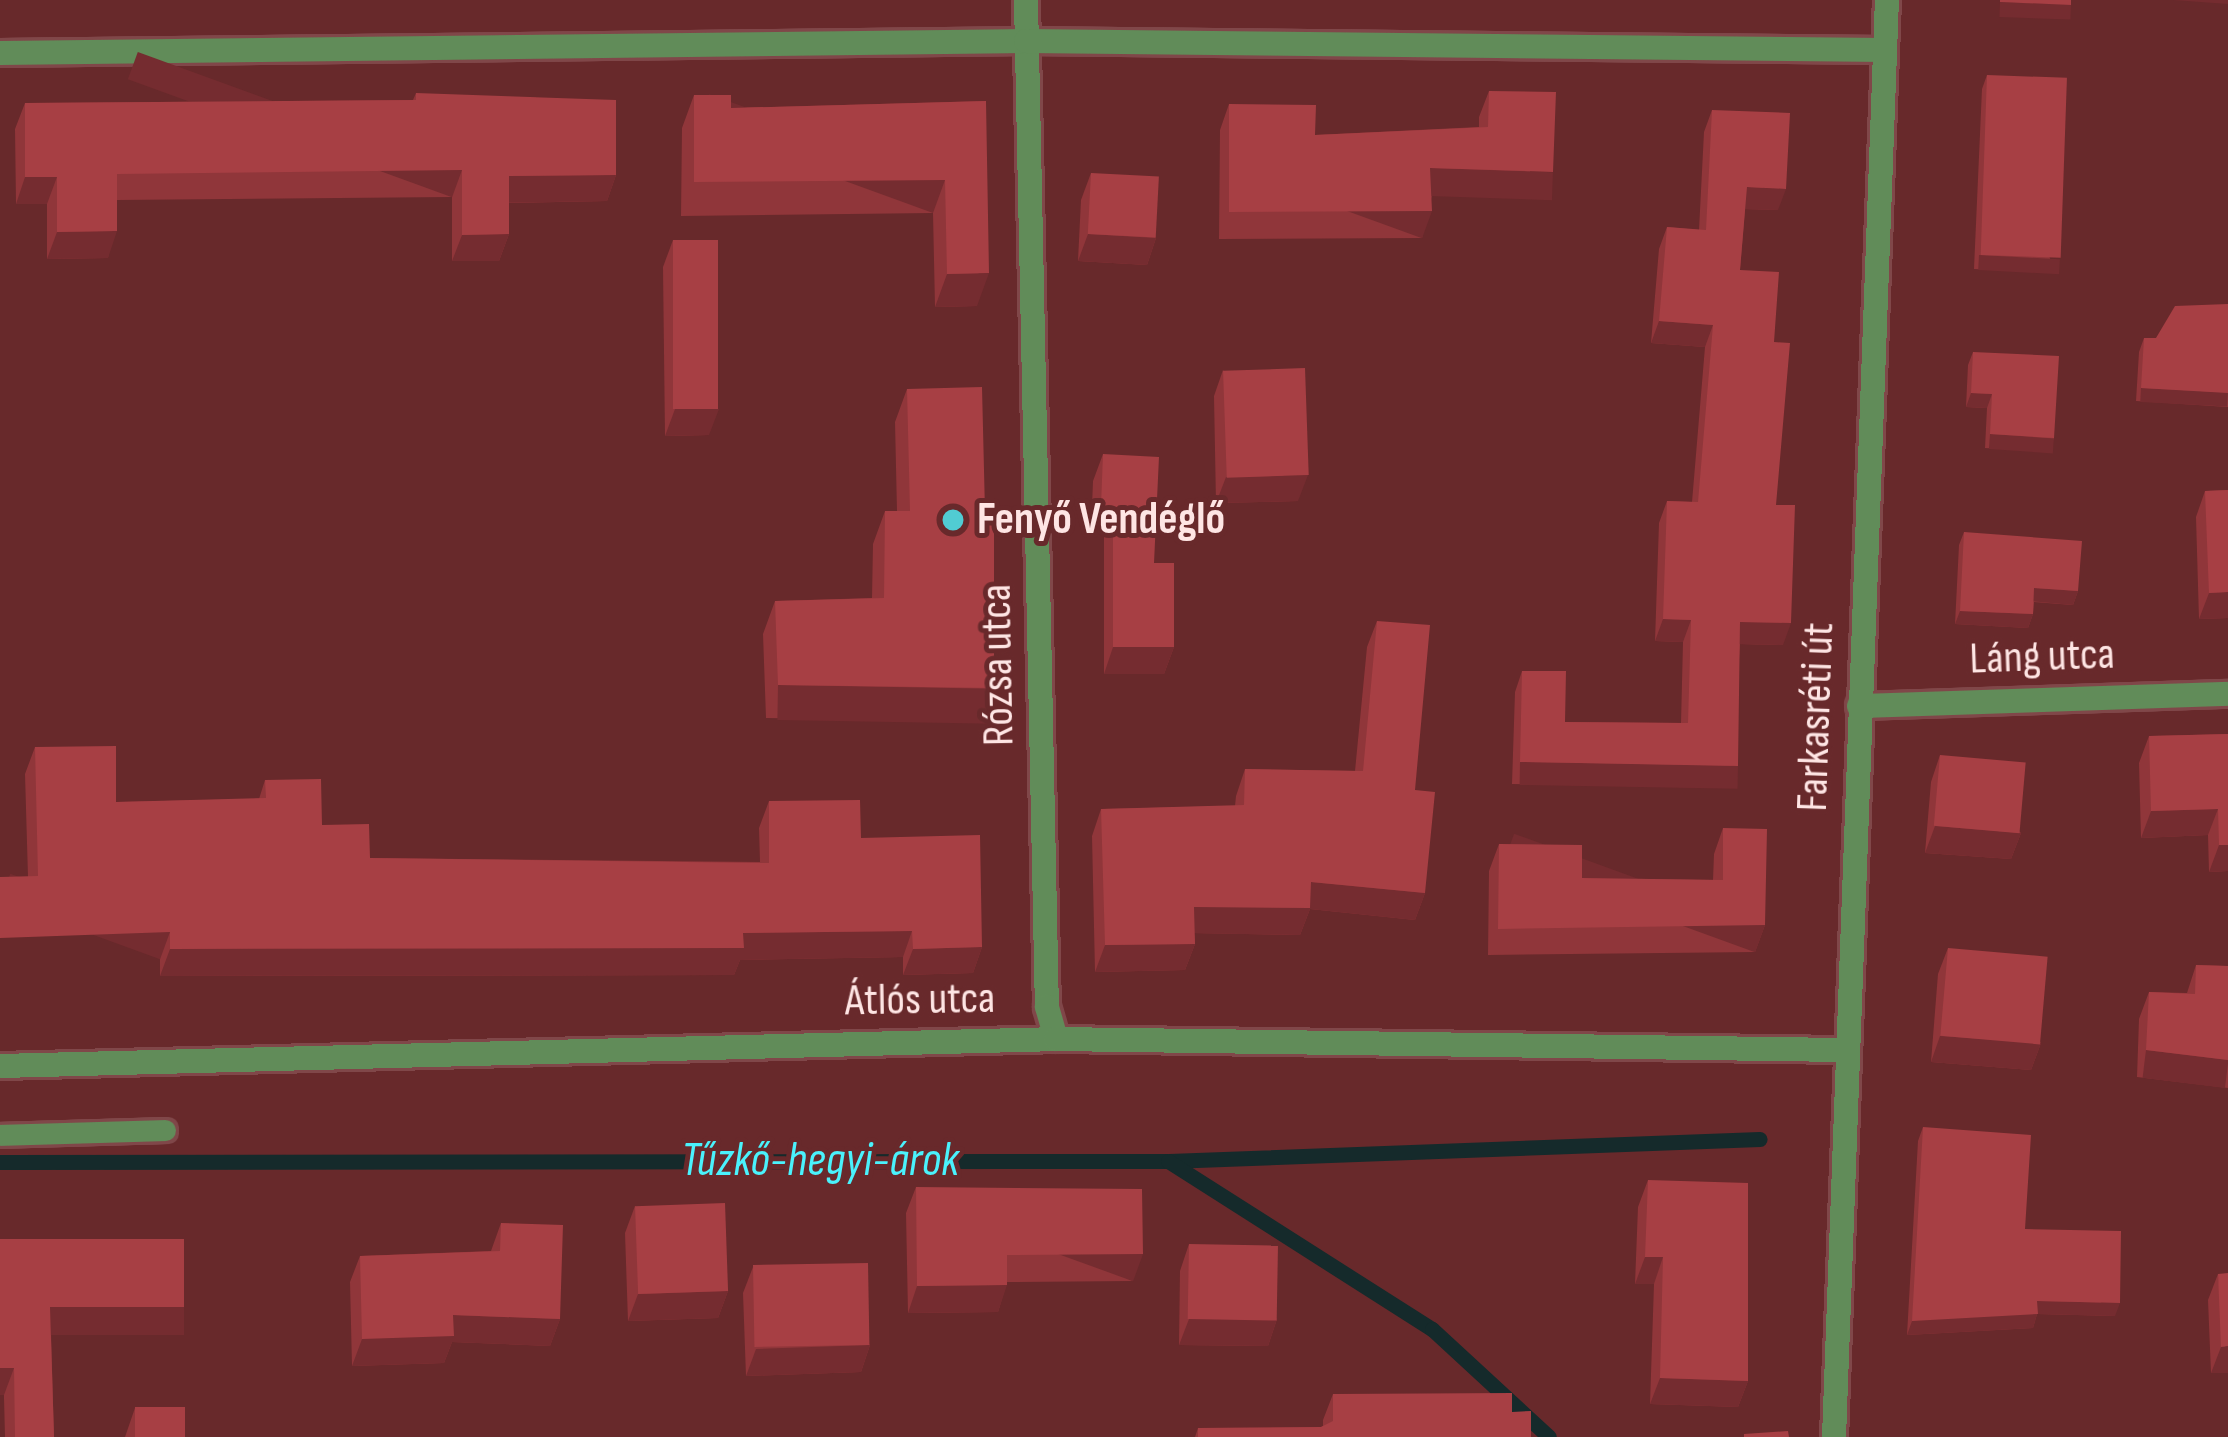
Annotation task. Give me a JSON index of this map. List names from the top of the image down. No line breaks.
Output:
{"streets":{"street":["Láng utca","Rózsa utca","Farkasréti út","Átlós utca"]},"crossings":[["Láng utca","Farkasréti út"],["Rózsa utca","Átlós utca"],["Farkasréti út","Átlós utca"]],"water":["Tűzkő-hegyi-árok"],"places":["Fenyő Vendéglő"]}
